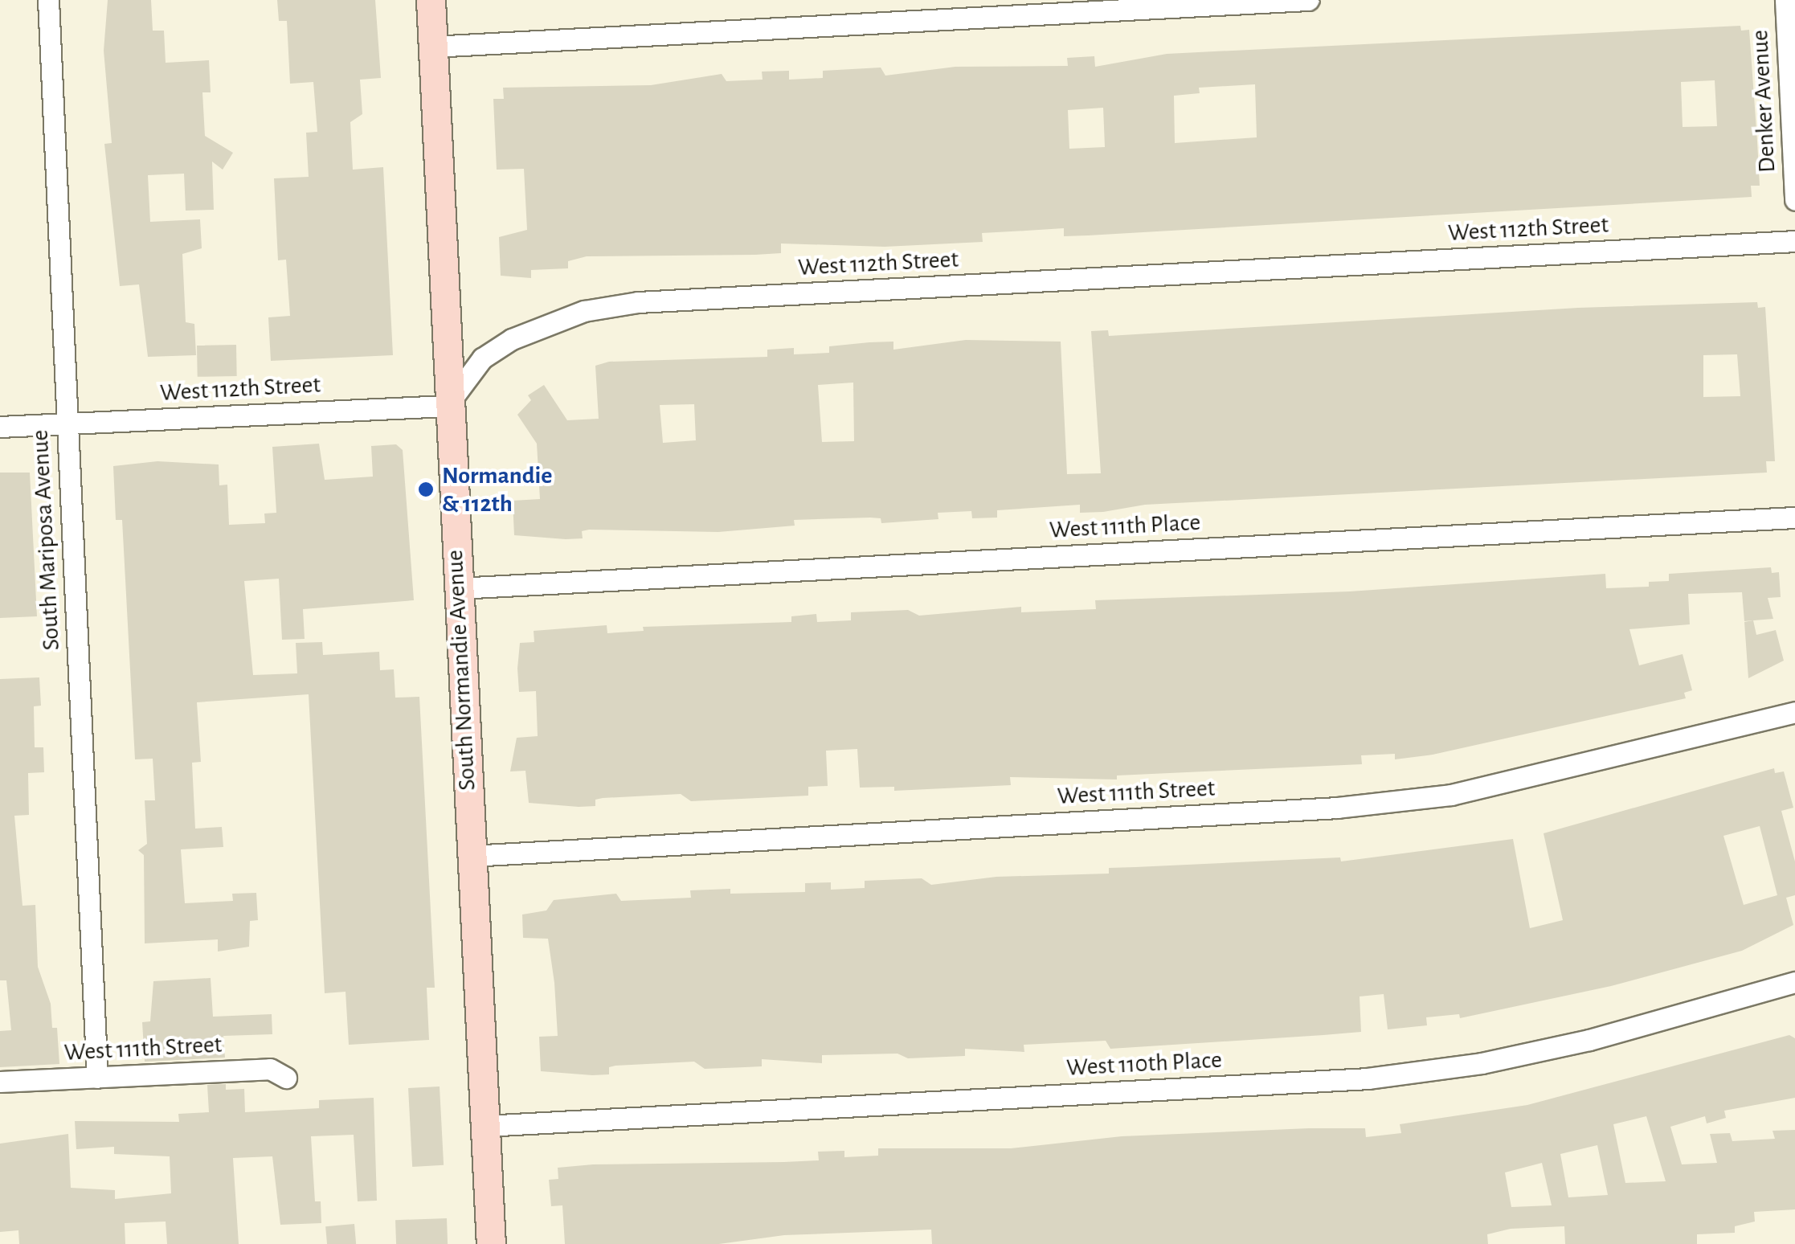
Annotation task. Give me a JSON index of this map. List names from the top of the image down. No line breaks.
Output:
{"streets":{"main road":["South Normandie Avenue"],"street":["Denker Avenue","West 112th Street","West 111th Place","South Mariposa Avenue","West 111th Street","West 110th Place"]},"crossings":[["West 112th Street","South Mariposa Avenue"],["West 112th Street","South Normandie Avenue"],["West 111th Place","South Normandie Avenue"],["South Mariposa Avenue","West 111th Street"],["South Normandie Avenue","West 111th Street"],["South Normandie Avenue","West 110th Place"]],"places":["Normandie & 112th"]}
